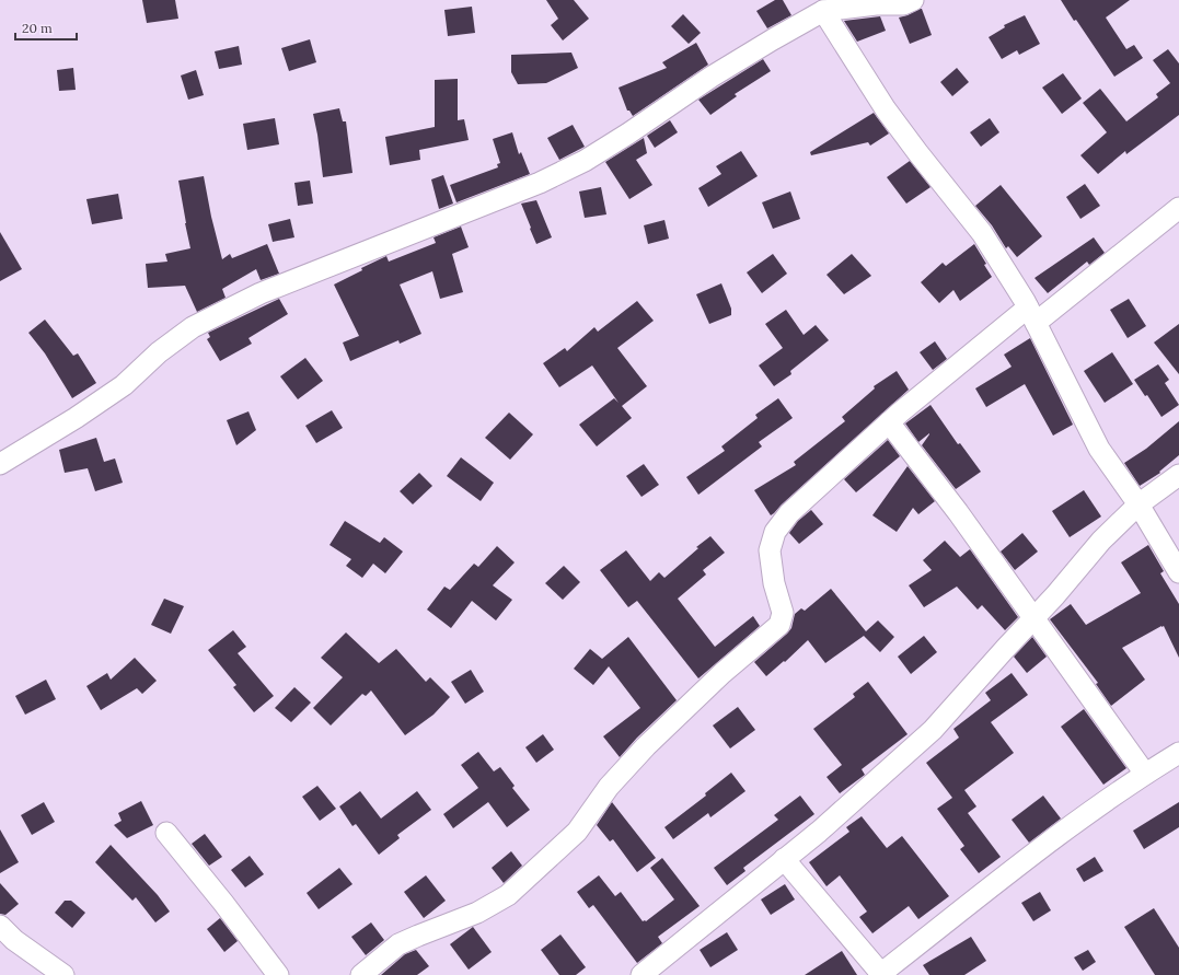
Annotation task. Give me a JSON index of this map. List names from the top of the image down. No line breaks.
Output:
{"scale_bar":"20 m"}
